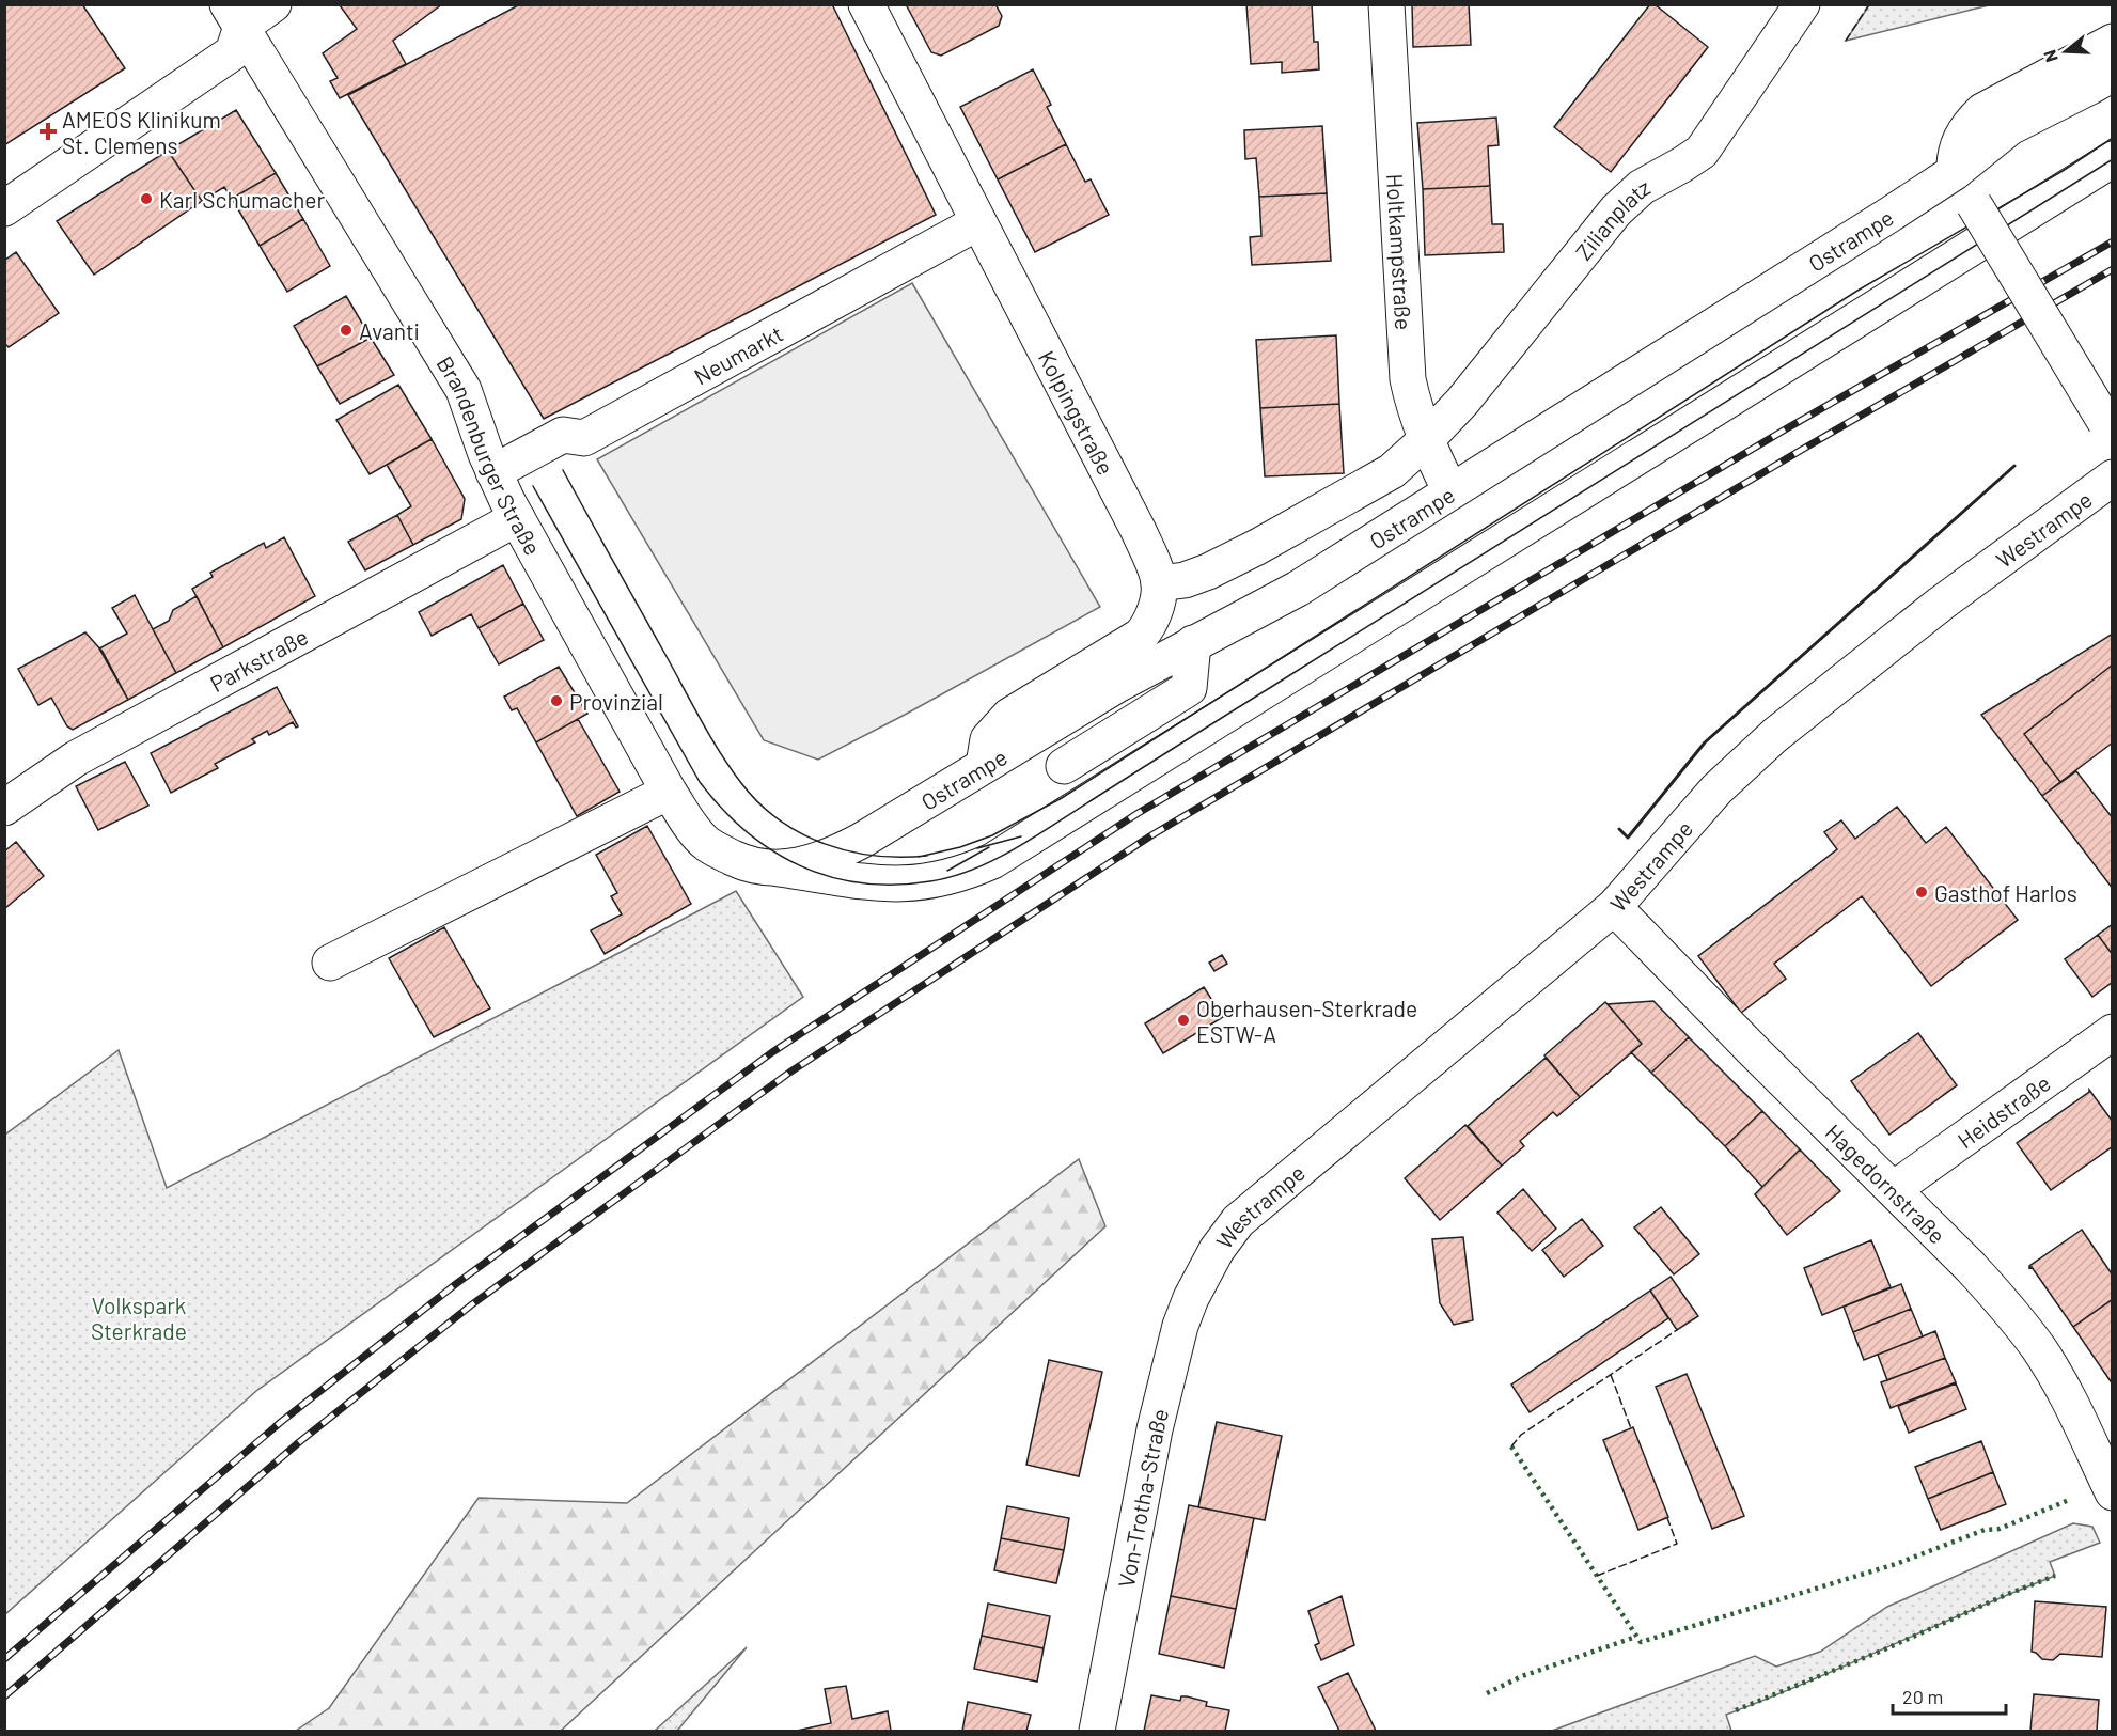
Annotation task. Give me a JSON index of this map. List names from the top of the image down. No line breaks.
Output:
{"streets":{"street":["Zilianplatz","Ostrampe","Holtkampstraße","Neumarkt","Kolpingstraße","Brandenburger Straße","Westrampe","Parkstraße","Heidstraße","Hagedornstraße","Von-Trotha-Straße"]},"crossings":[["Zilianplatz","Holtkampstraße"],["Ostrampe","Holtkampstraße"],["Ostrampe","Brandenburger Straße"],["Neumarkt","Kolpingstraße"],["Neumarkt","Brandenburger Straße"],["Brandenburger Straße","Parkstraße"],["Westrampe","Hagedornstraße"],["Westrampe","Von-Trotha-Straße"],["Heidstraße","Hagedornstraße"]],"parks":["Volkspark Sterkrade"],"places":{"health":["AMEOS Klinikum St. Clemens"],"other":["Karl Schumacher","Avanti","Provinzial","Gasthof Harlos","Oberhausen-Sterkrade ESTW-A"]},"scale_bar":"20 m","north":"left"}
